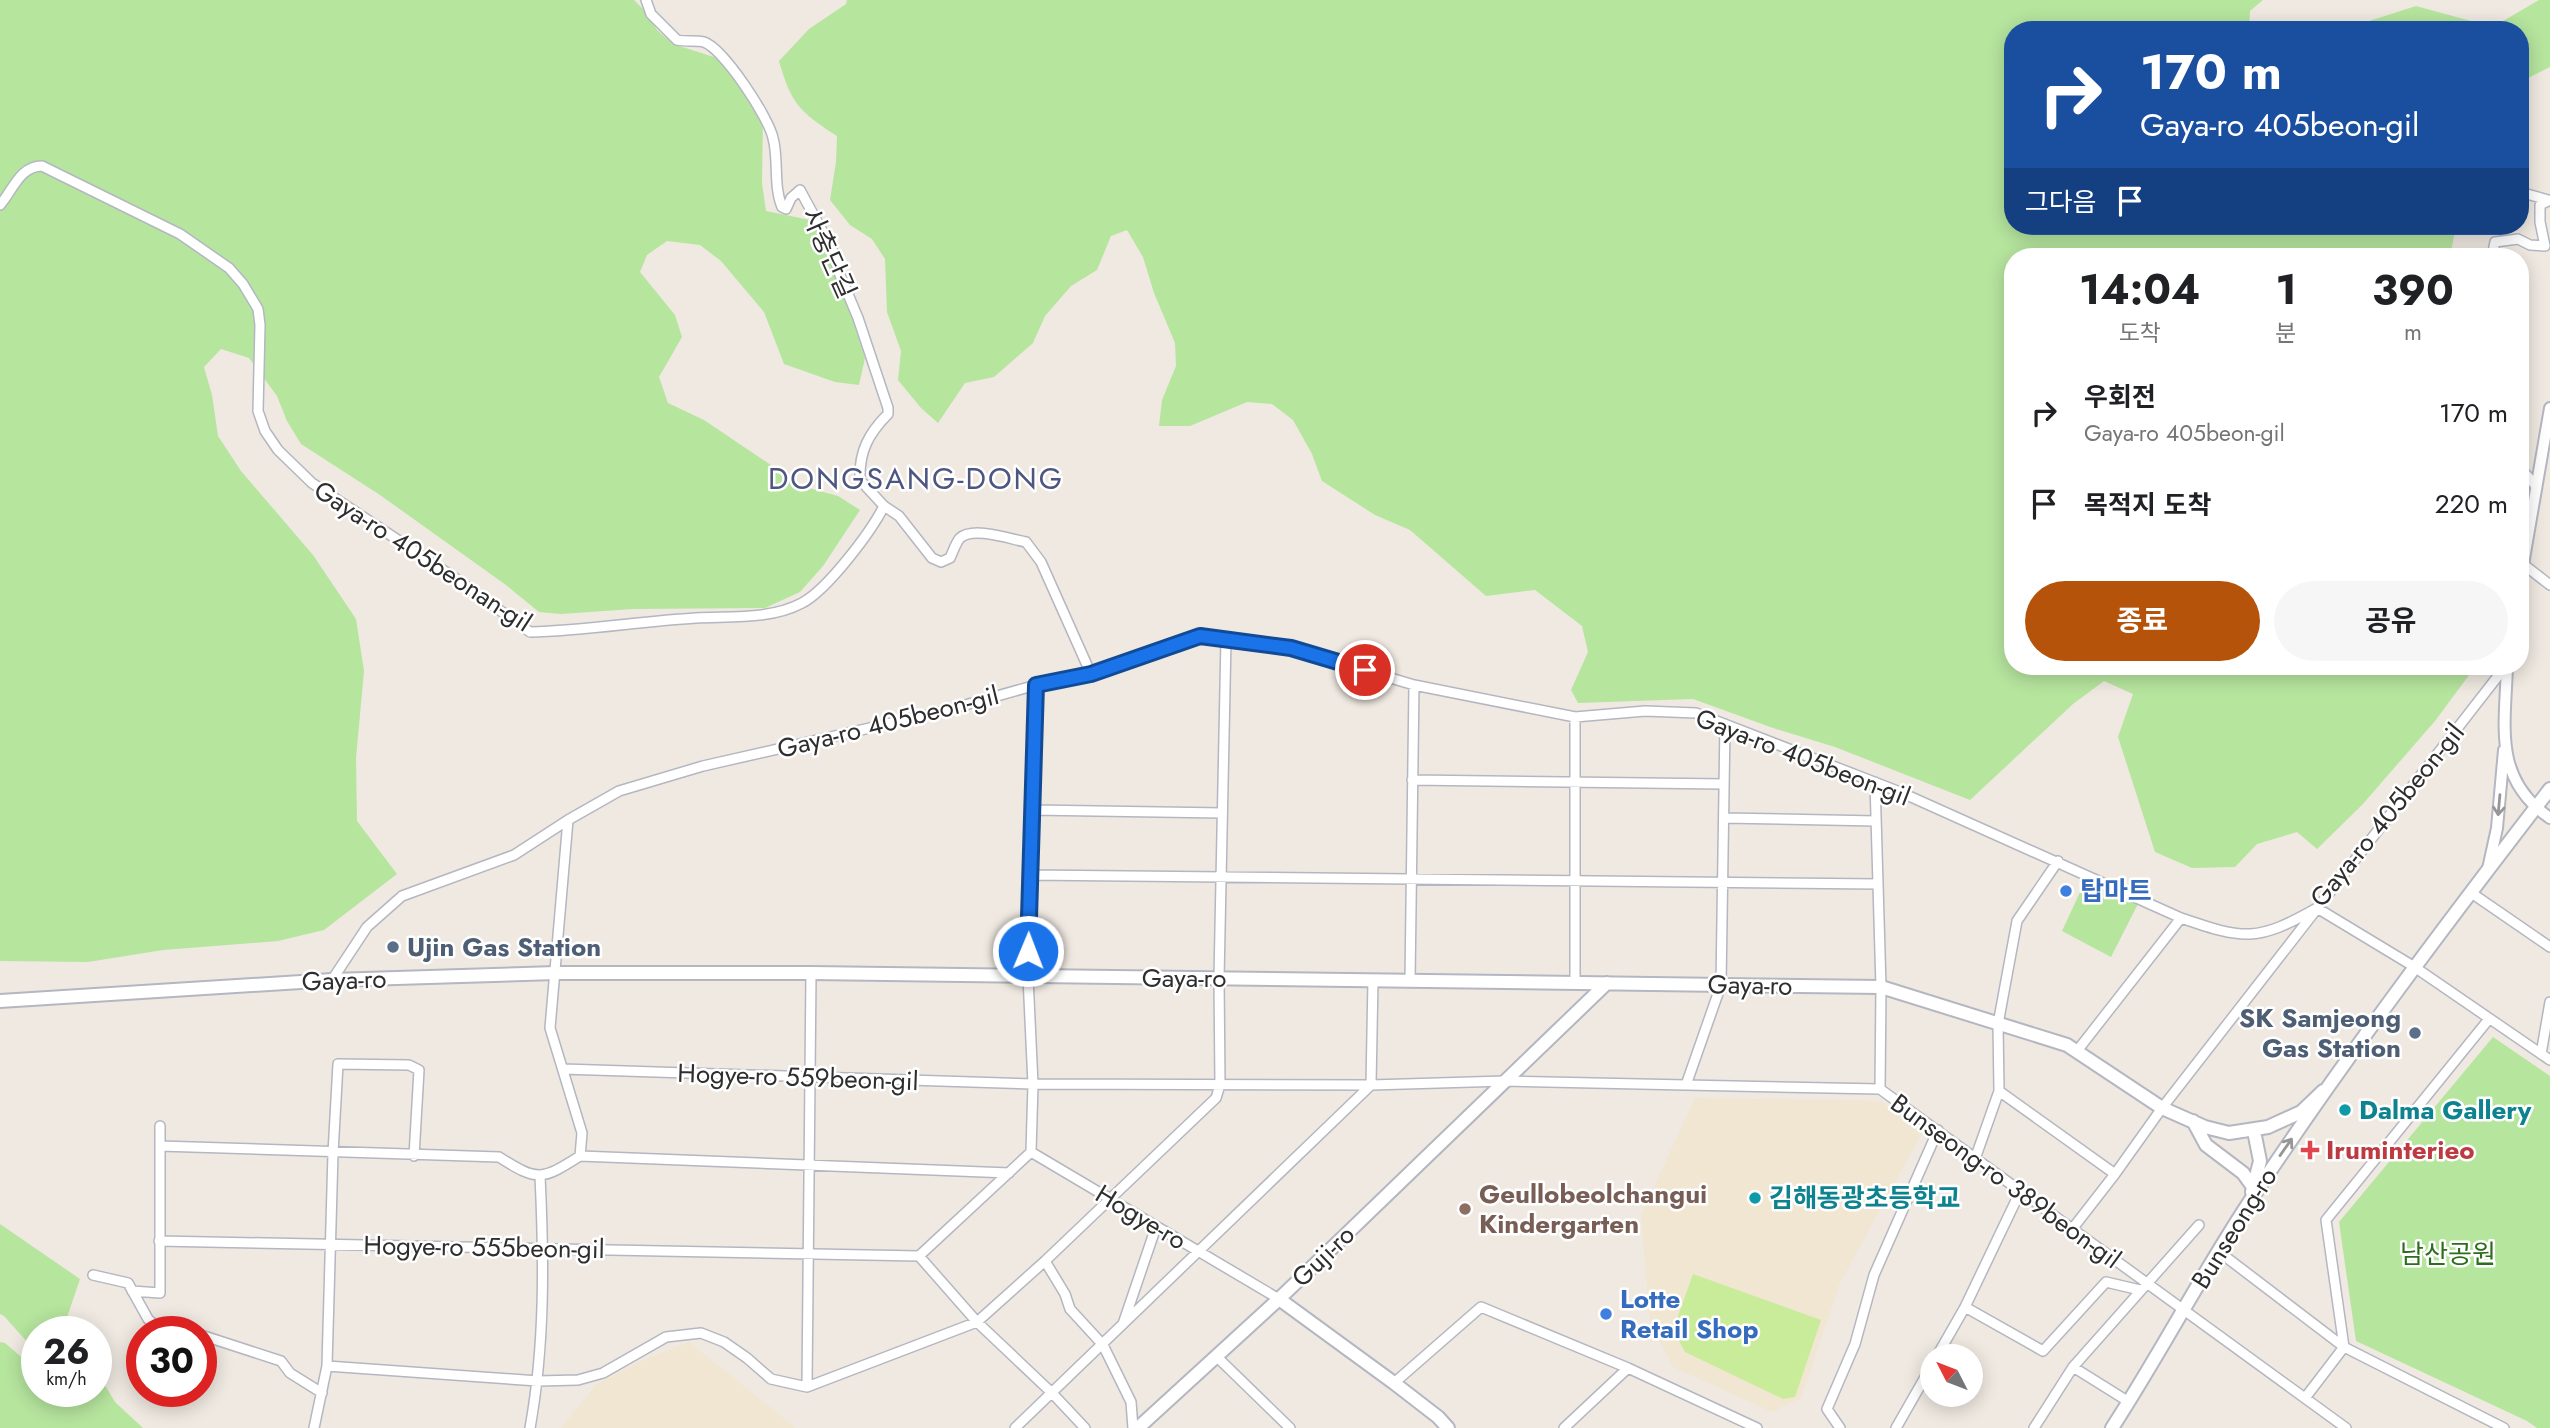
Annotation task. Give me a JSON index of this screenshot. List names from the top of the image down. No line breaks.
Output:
{"streets":{"main road":["Gaya-ro","Hogye-ro","Bunseong-ro","Guji-ro"],"street":["사충단길","Gaya-ro 405beonan-gil","Gaya-ro 405beon-gil","Hogye-ro 559beon-gil","Bunseong-ro 389beon-gil","Hogye-ro 555beon-gil"]},"crossings":[["사충단길","Gaya-ro 405beonan-gil"],["Gaya-ro 405beon-gil","Gaya-ro"],["Gaya-ro 405beon-gil","Bunseong-ro 389beon-gil"],["Gaya-ro","Bunseong-ro 389beon-gil"],["Gaya-ro","Bunseong-ro"],["Gaya-ro","Guji-ro"],["Hogye-ro 559beon-gil","Guji-ro"],["Bunseong-ro 389beon-gil","Bunseong-ro"],["Hogye-ro","Guji-ro"]],"districts":["DONGSANG-DONG"],"parks":["남산공원"],"places":{"other":["탑마트","Ujin Gas Station","SK Samjeong Gas Station","Dalma Gallery","김해동광초등학교","Geullobeolchangui Kindergarten","Lotte Retail Shop"],"health":["Iruminterieo"]},"north":"top left","page":{"turn":["170 m","Gaya-ro 405beon-gil"],"then":"그다음","eta":["14:04","도착","1","분","390","m"],"list":[{"name":"우회전","note":"Gaya-ro 405beon-gil","value":"170 m"},{"name":"목적지 도착","value":"220 m"}],"buttons":["종료","공유"],"speed":"26 km/h","limit":"30"}}
